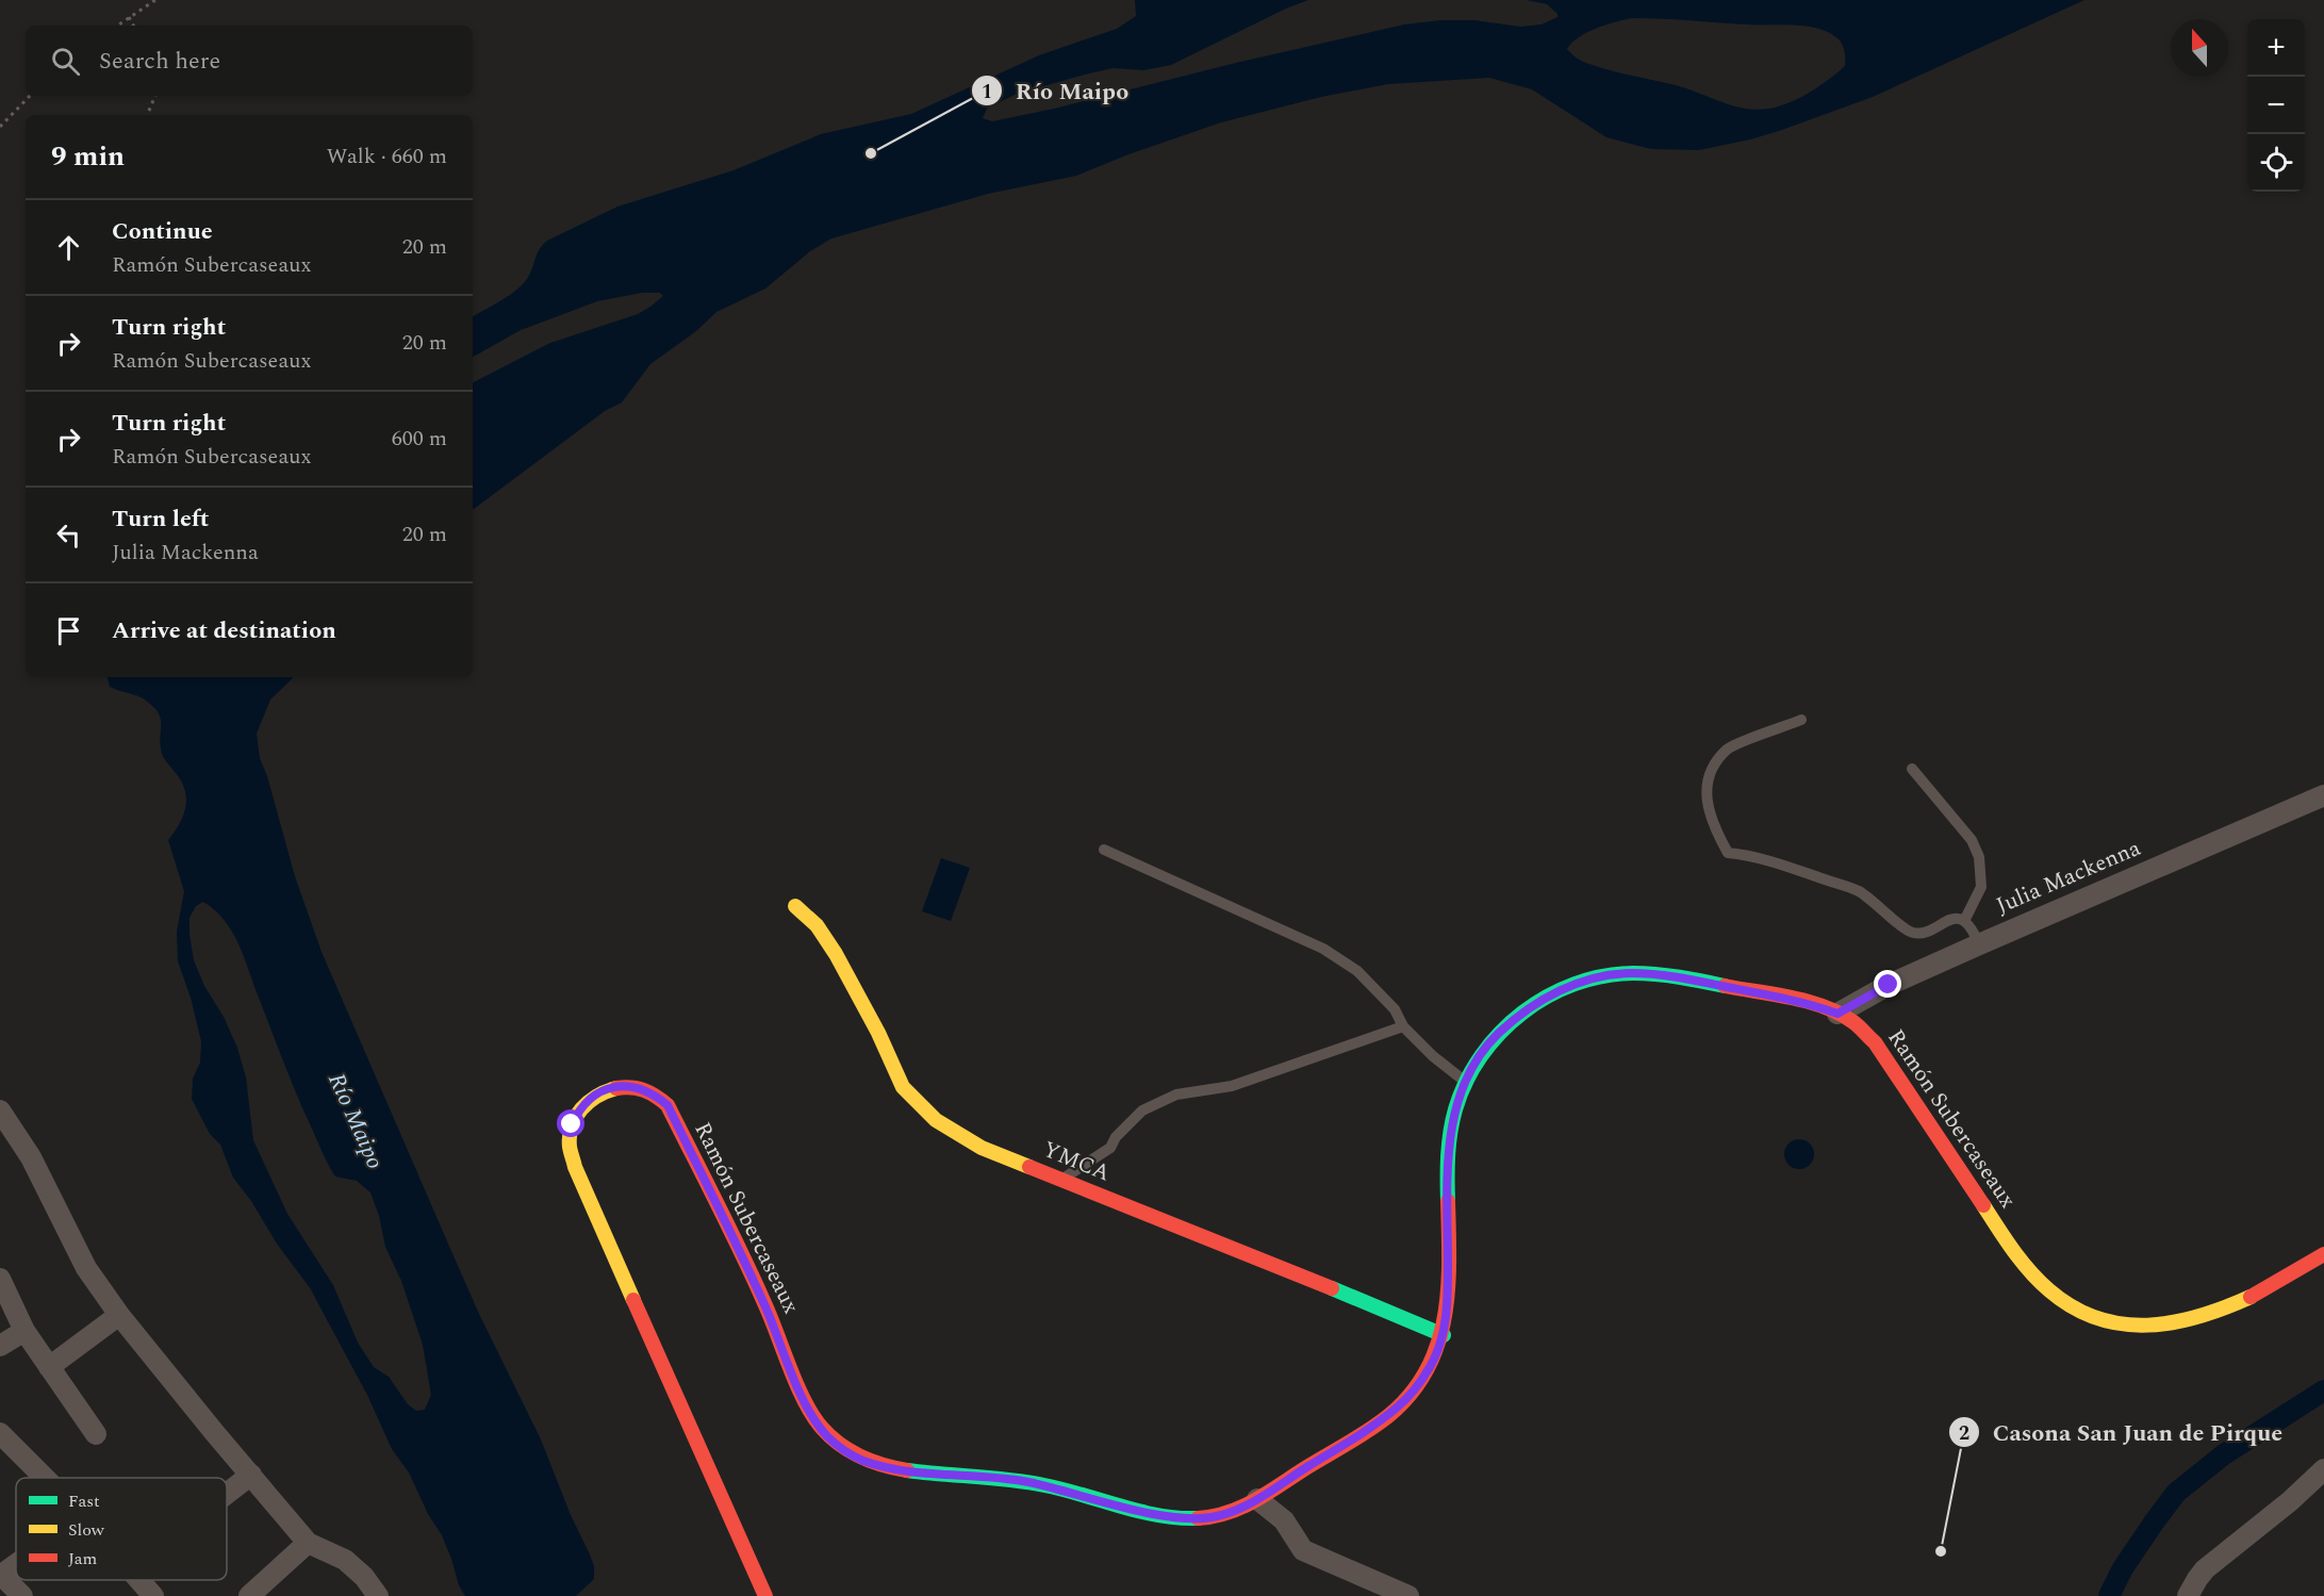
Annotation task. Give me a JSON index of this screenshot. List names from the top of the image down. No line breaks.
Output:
{"streets":{"main road":["Ramón Subercaseaux","YMCA"],"street":["Julia Mackenna"]},"crossings":[["Julia Mackenna","Ramón Subercaseaux"],["Ramón Subercaseaux","YMCA"]],"water":["Río Maipo"],"places":["Río Maipo","Casona San Juan de Pirque"],"legend":["Fast","Slow","Jam"],"north":"top","page":{"map_buttons":["+","−"],"search":"Search here","heading":["9 min","Walk · 660 m"],"list":[["Continue","Ramón Subercaseaux","20 m"],["Turn right","Ramón Subercaseaux","20 m"],["Turn right","Ramón Subercaseaux","600 m"],["Turn left","Julia Mackenna","20 m"],"Arrive at destination"]}}
